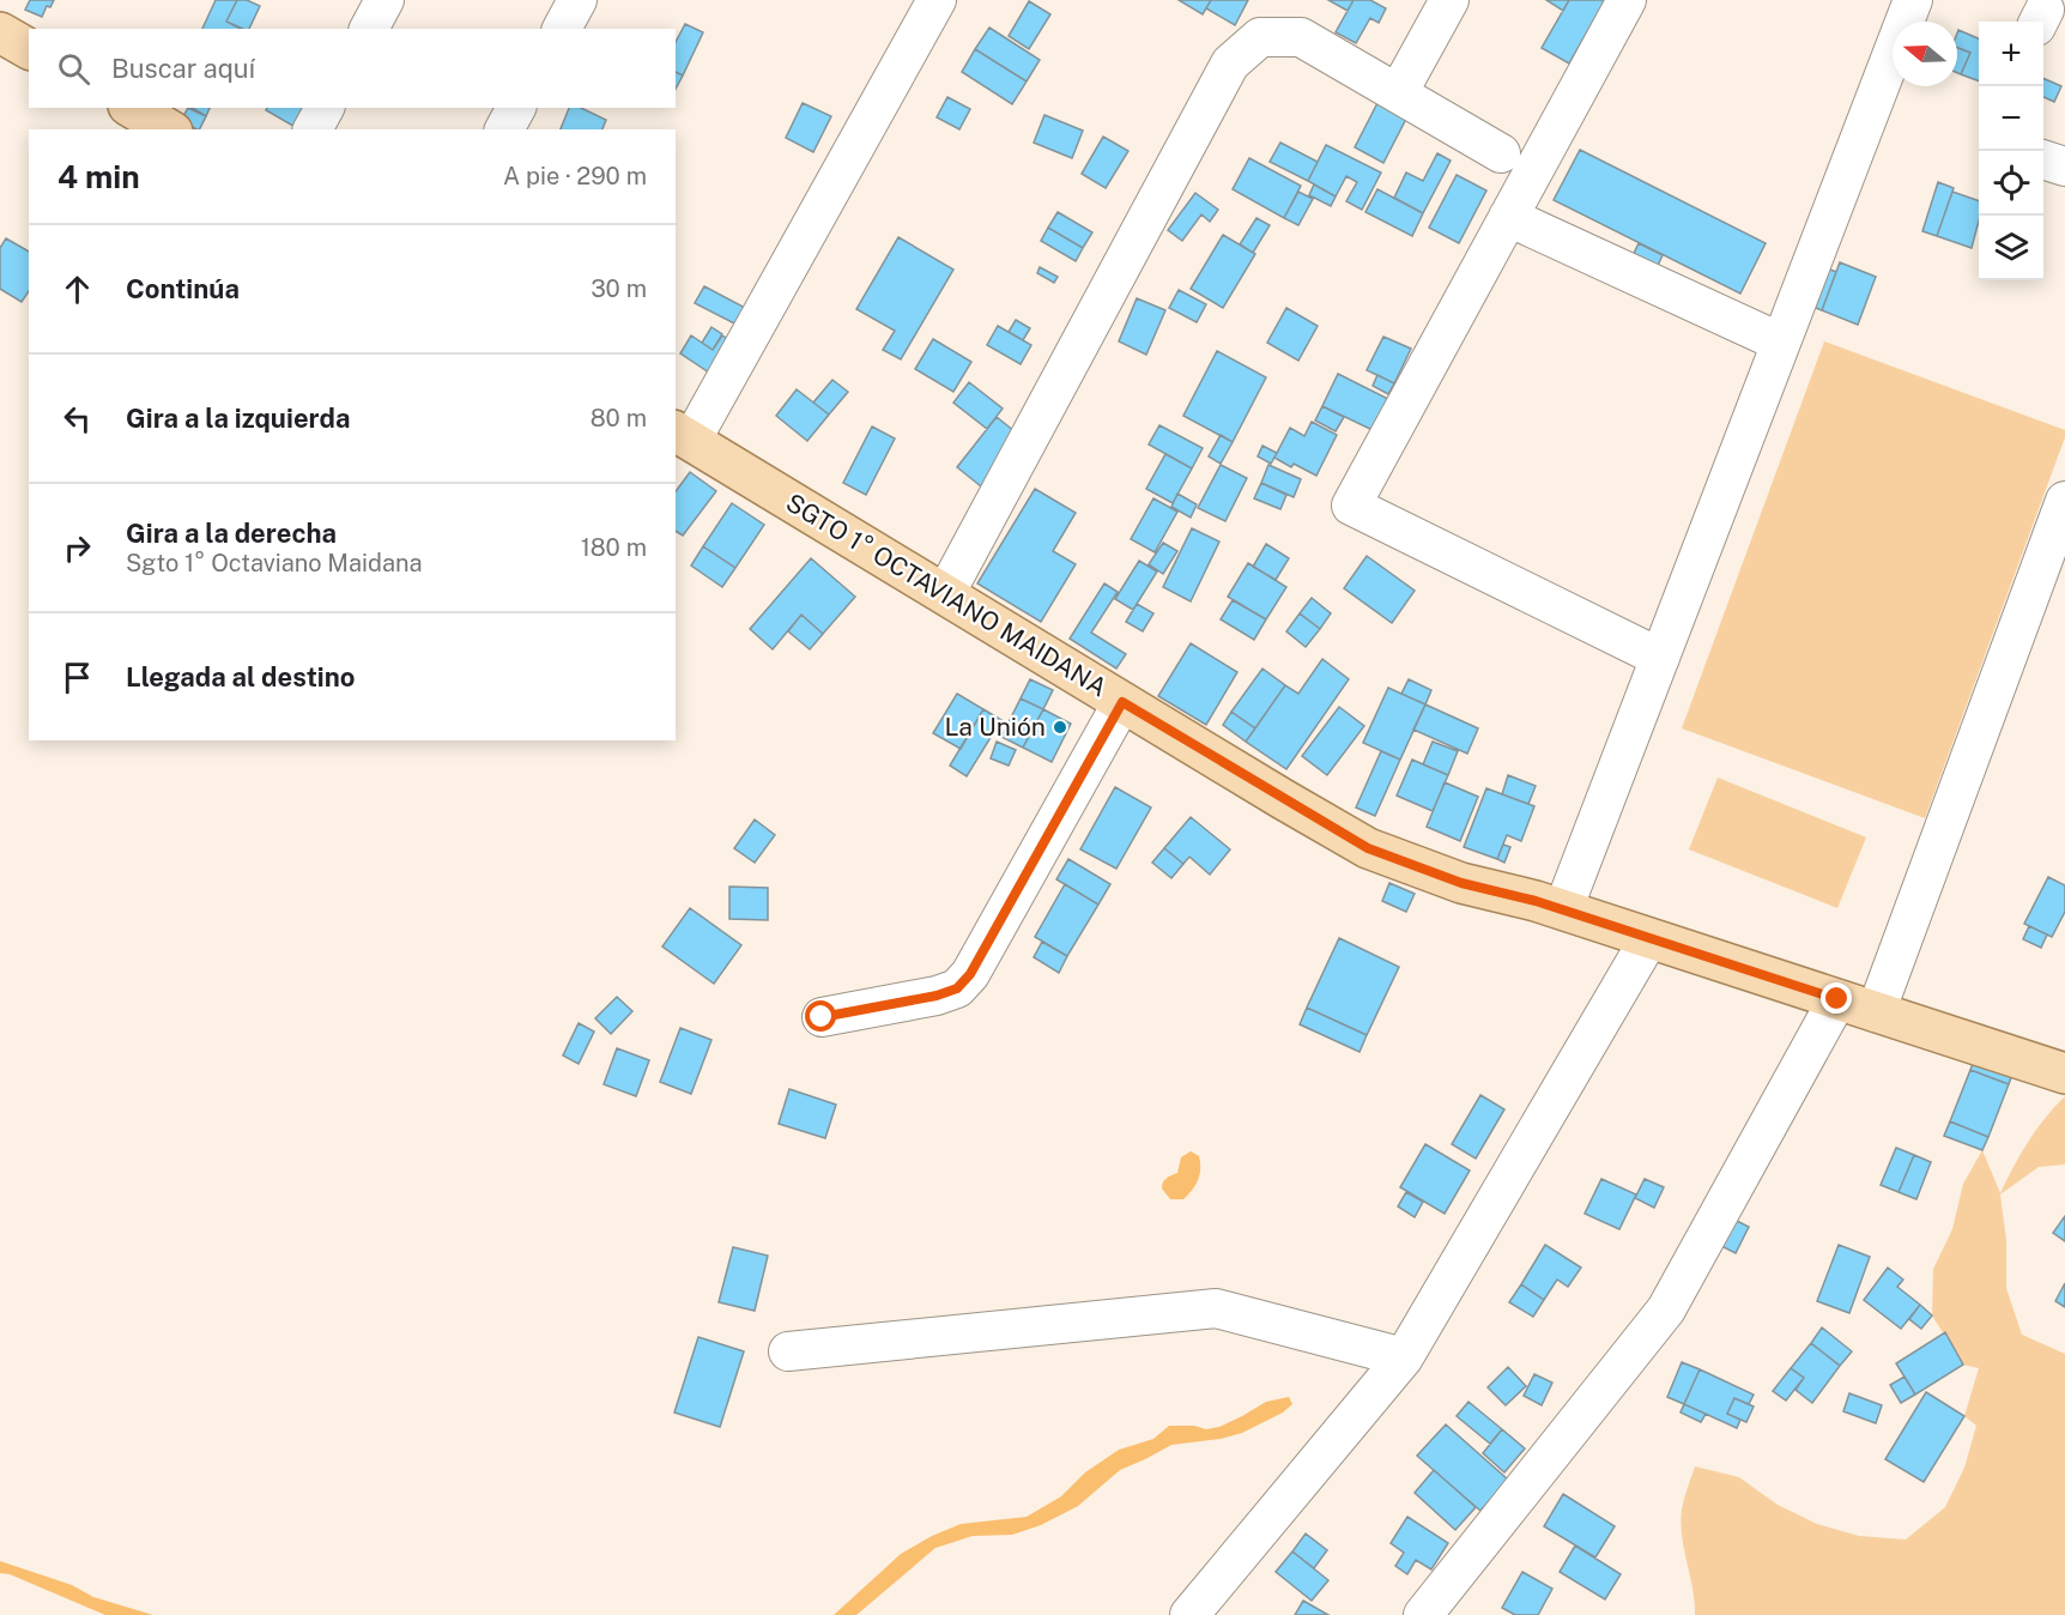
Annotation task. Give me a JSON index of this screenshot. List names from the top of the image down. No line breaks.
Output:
{"streets":{"main road":["SGTO 1° OCTAVIANO MAIDANA"]},"places":["La Unión"],"north":"left","page":{"map_buttons":["+","−"],"search":"Buscar aquí","heading":["4 min","A pie · 290 m"],"list":[["Continúa","30 m"],["Gira a la izquierda","80 m"],["Gira a la derecha","Sgto 1° Octaviano Maidana","180 m"],"Llegada al destino"]}}
